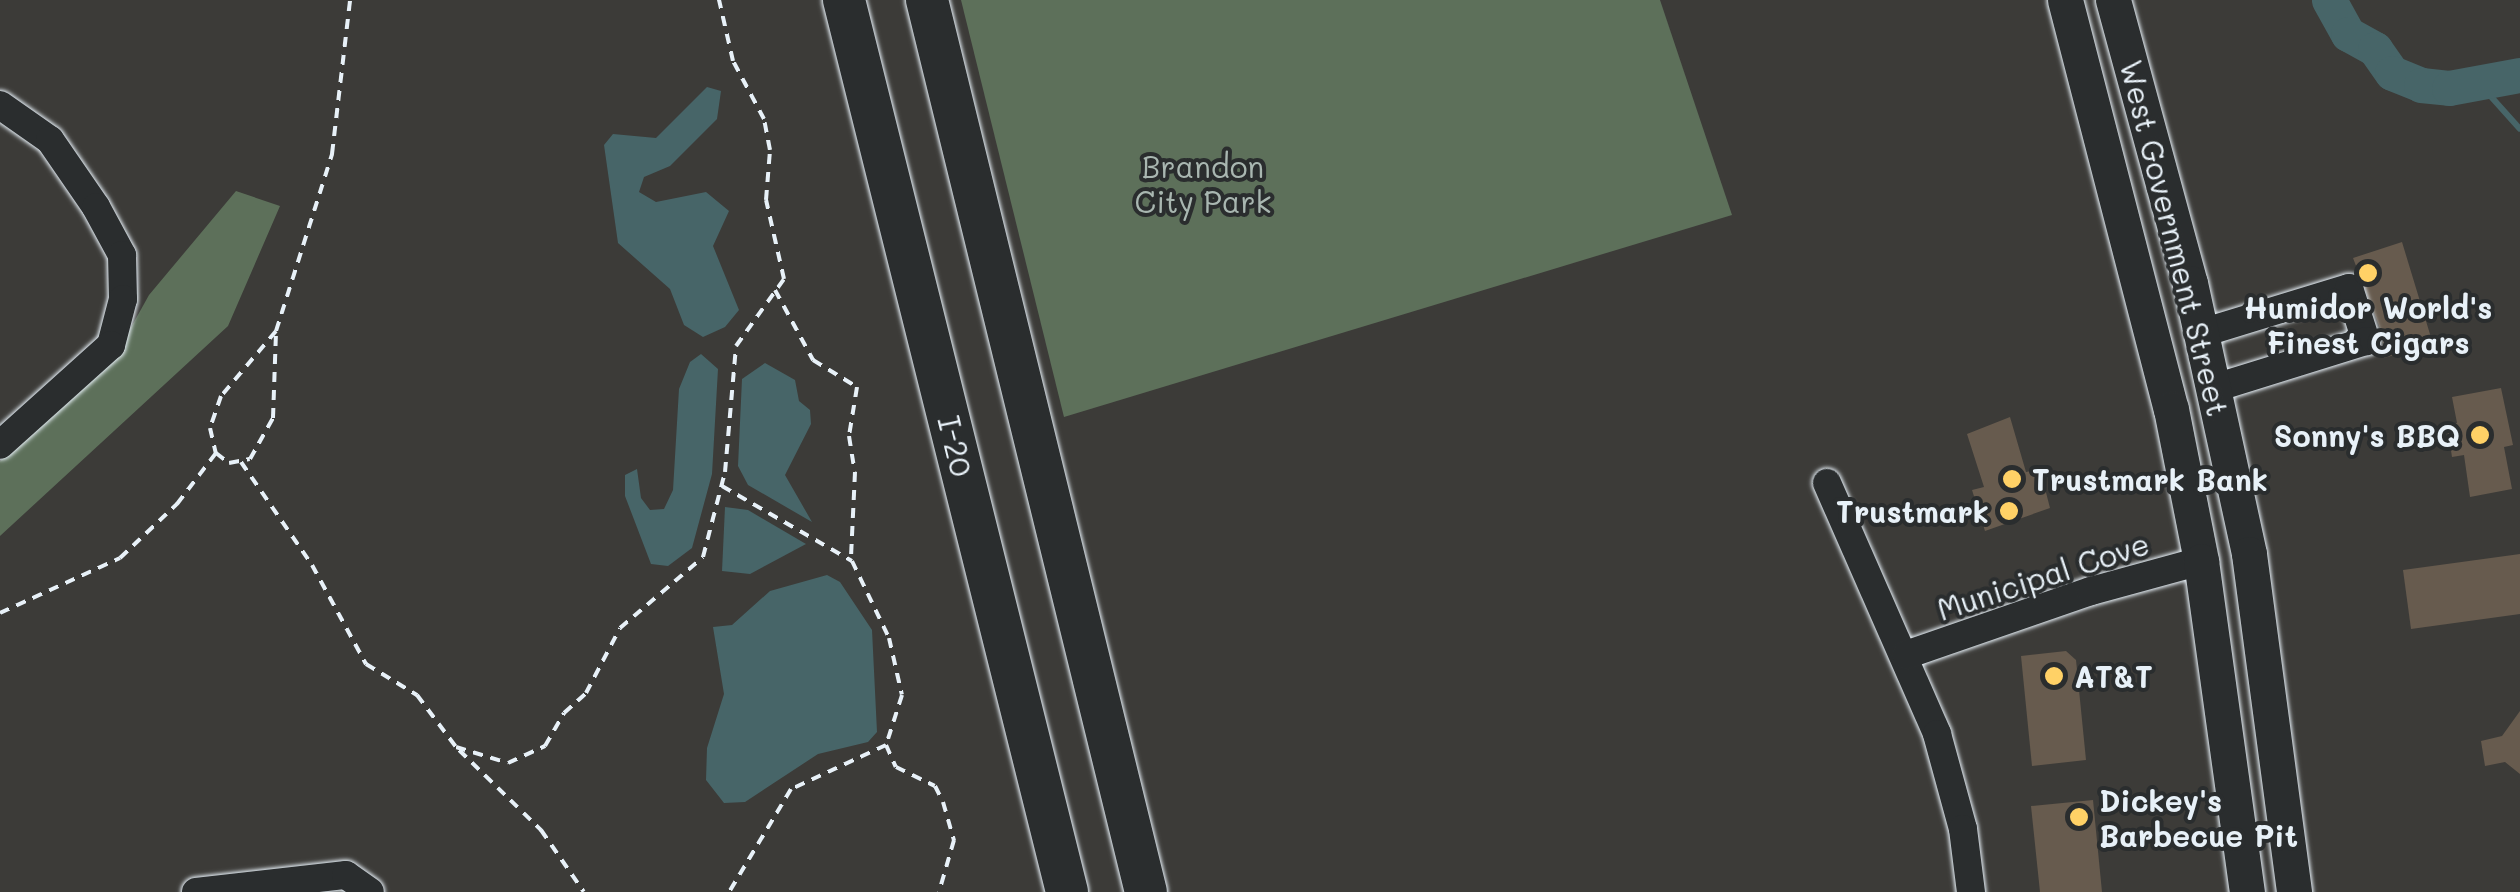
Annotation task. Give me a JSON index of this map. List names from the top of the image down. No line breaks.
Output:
{"streets":{"highway":["I-20"],"main road":["West Government Street"],"street":["Municipal Cove"]},"crossings":[["West Government Street","Municipal Cove"]],"parks":["Brandon City Park"],"places":["Humidor World's Finest Cigars","Sonny's BBQ","Trustmark Bank","Trustmark","AT&T","Dickey's Barbecue Pit"]}
